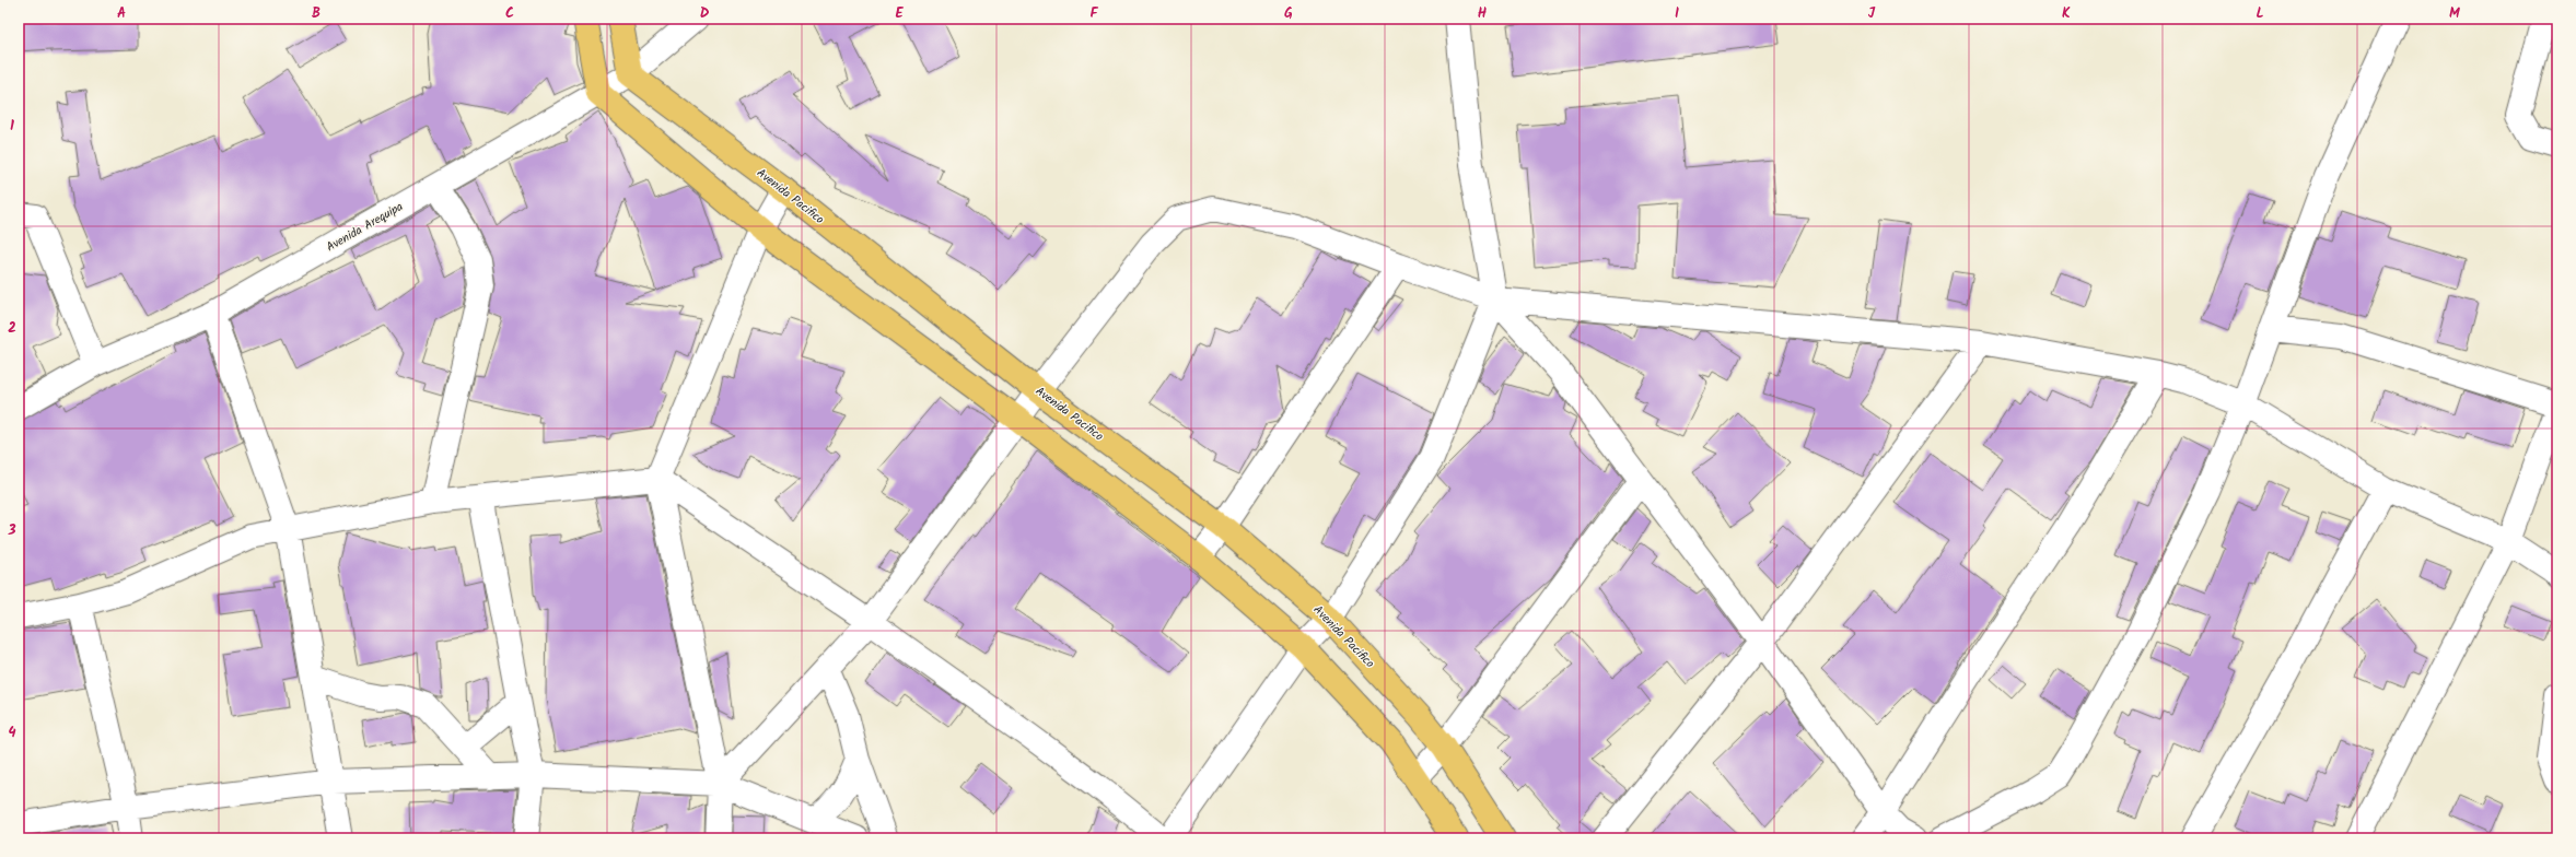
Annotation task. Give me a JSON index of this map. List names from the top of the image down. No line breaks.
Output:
{"streets":{"main road":["Avenida Pacifico"],"street":["Avenida Arequipa"]},"crossings":[["Avenida Pacifico","Avenida Arequipa"]],"grid":{"columns":["A","B","C","D","E","F","G","H","I","J","K","L","M"],"rows":["1","2","3","4"]}}
